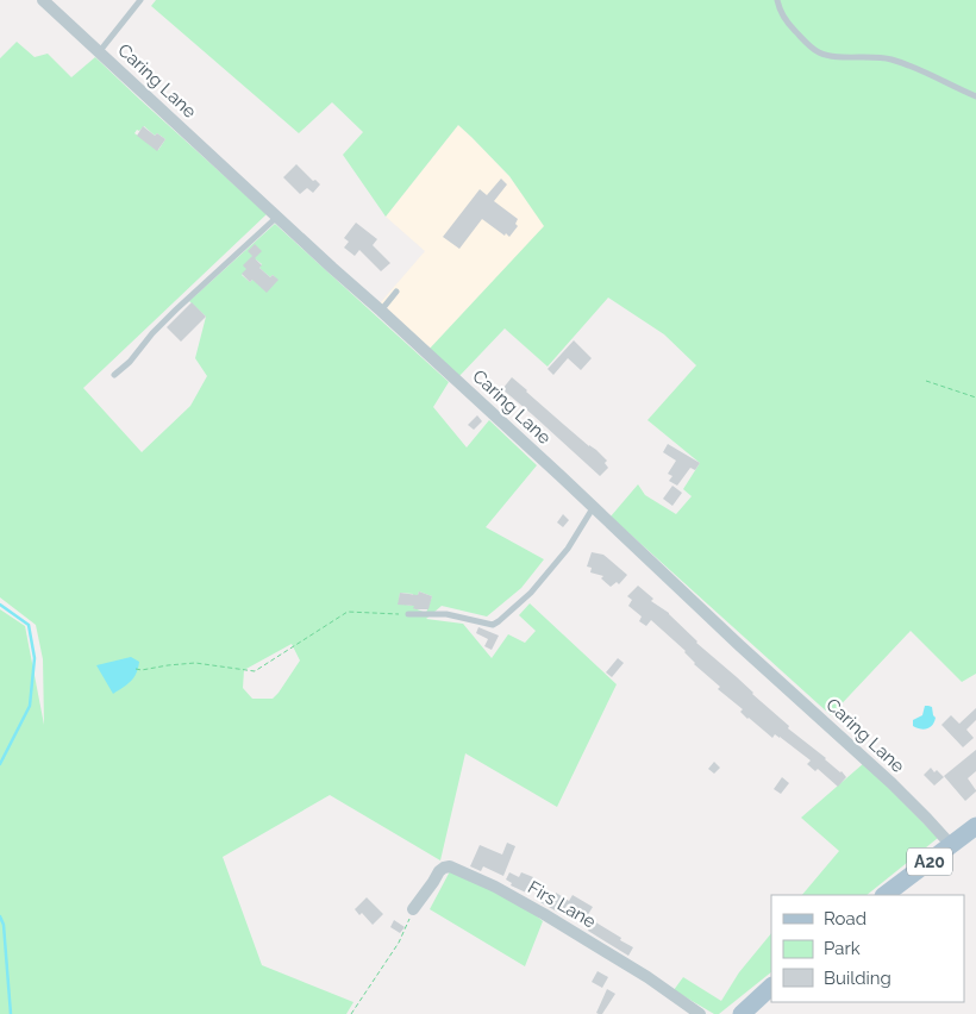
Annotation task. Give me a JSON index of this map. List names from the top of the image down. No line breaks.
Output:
{"streets":{"main road":["A20"],"street":["Caring Lane","Firs Lane"]},"crossings":[["Caring Lane","A20"]],"legend":["Road","Park","Building"]}
